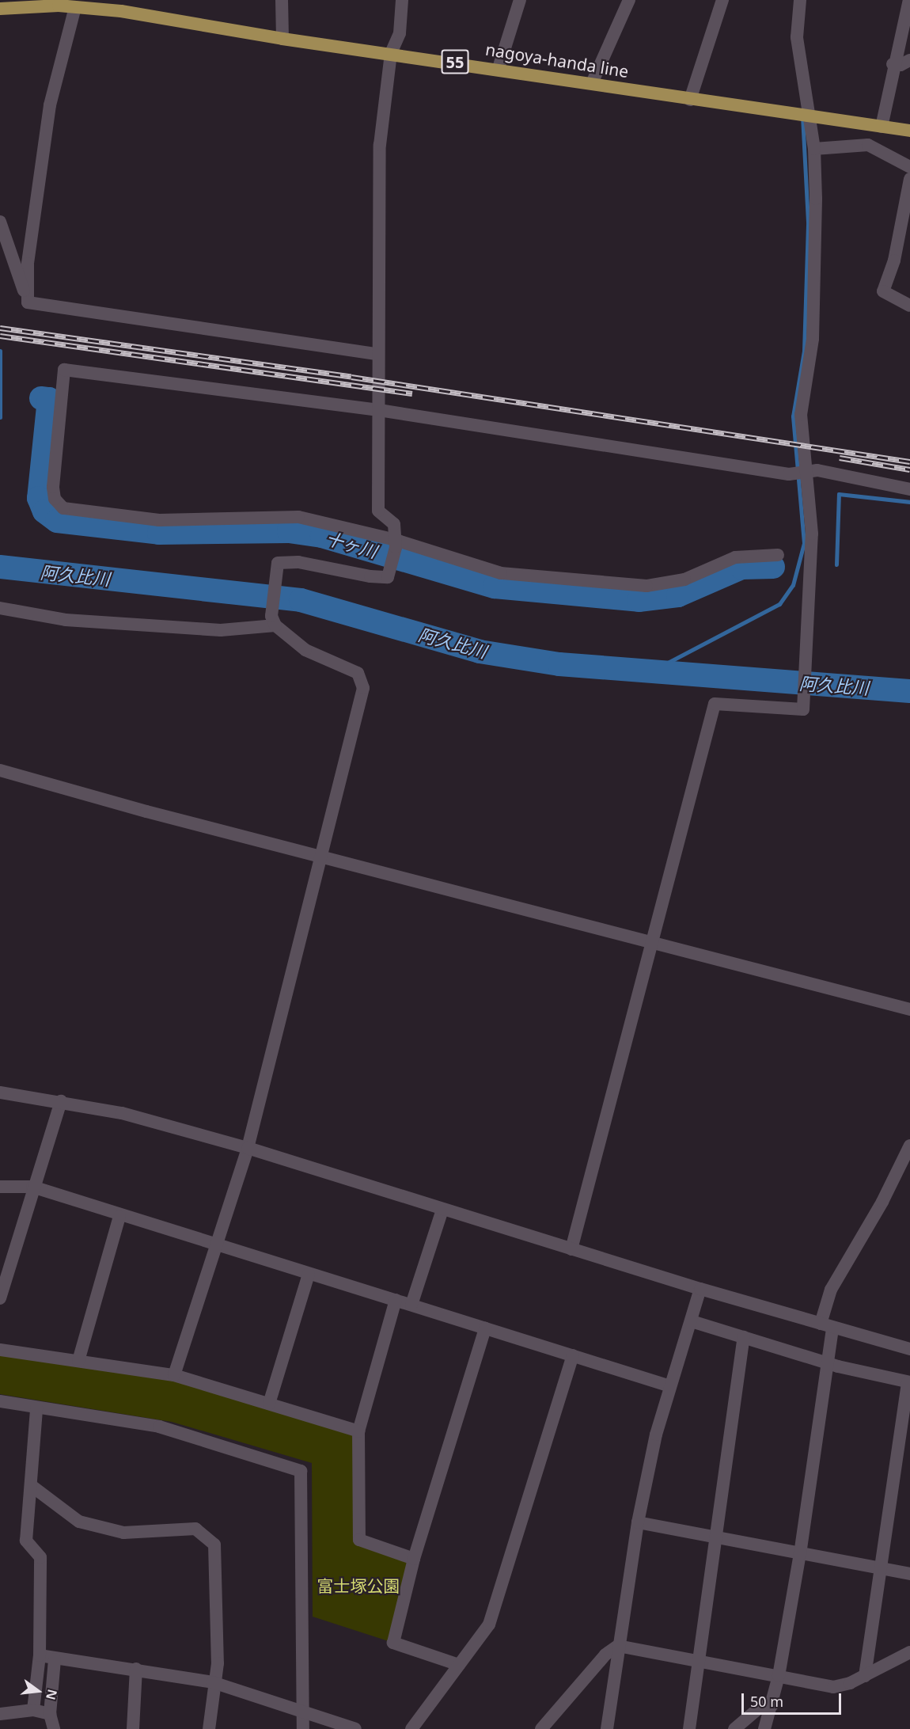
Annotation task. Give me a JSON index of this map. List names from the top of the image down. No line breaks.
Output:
{"streets":{"main road":["nagoya-handa line","55"]},"water":["十ヶ川","阿久比川"],"parks":["富士塚公園"],"scale_bar":"50 m","north":"right"}
